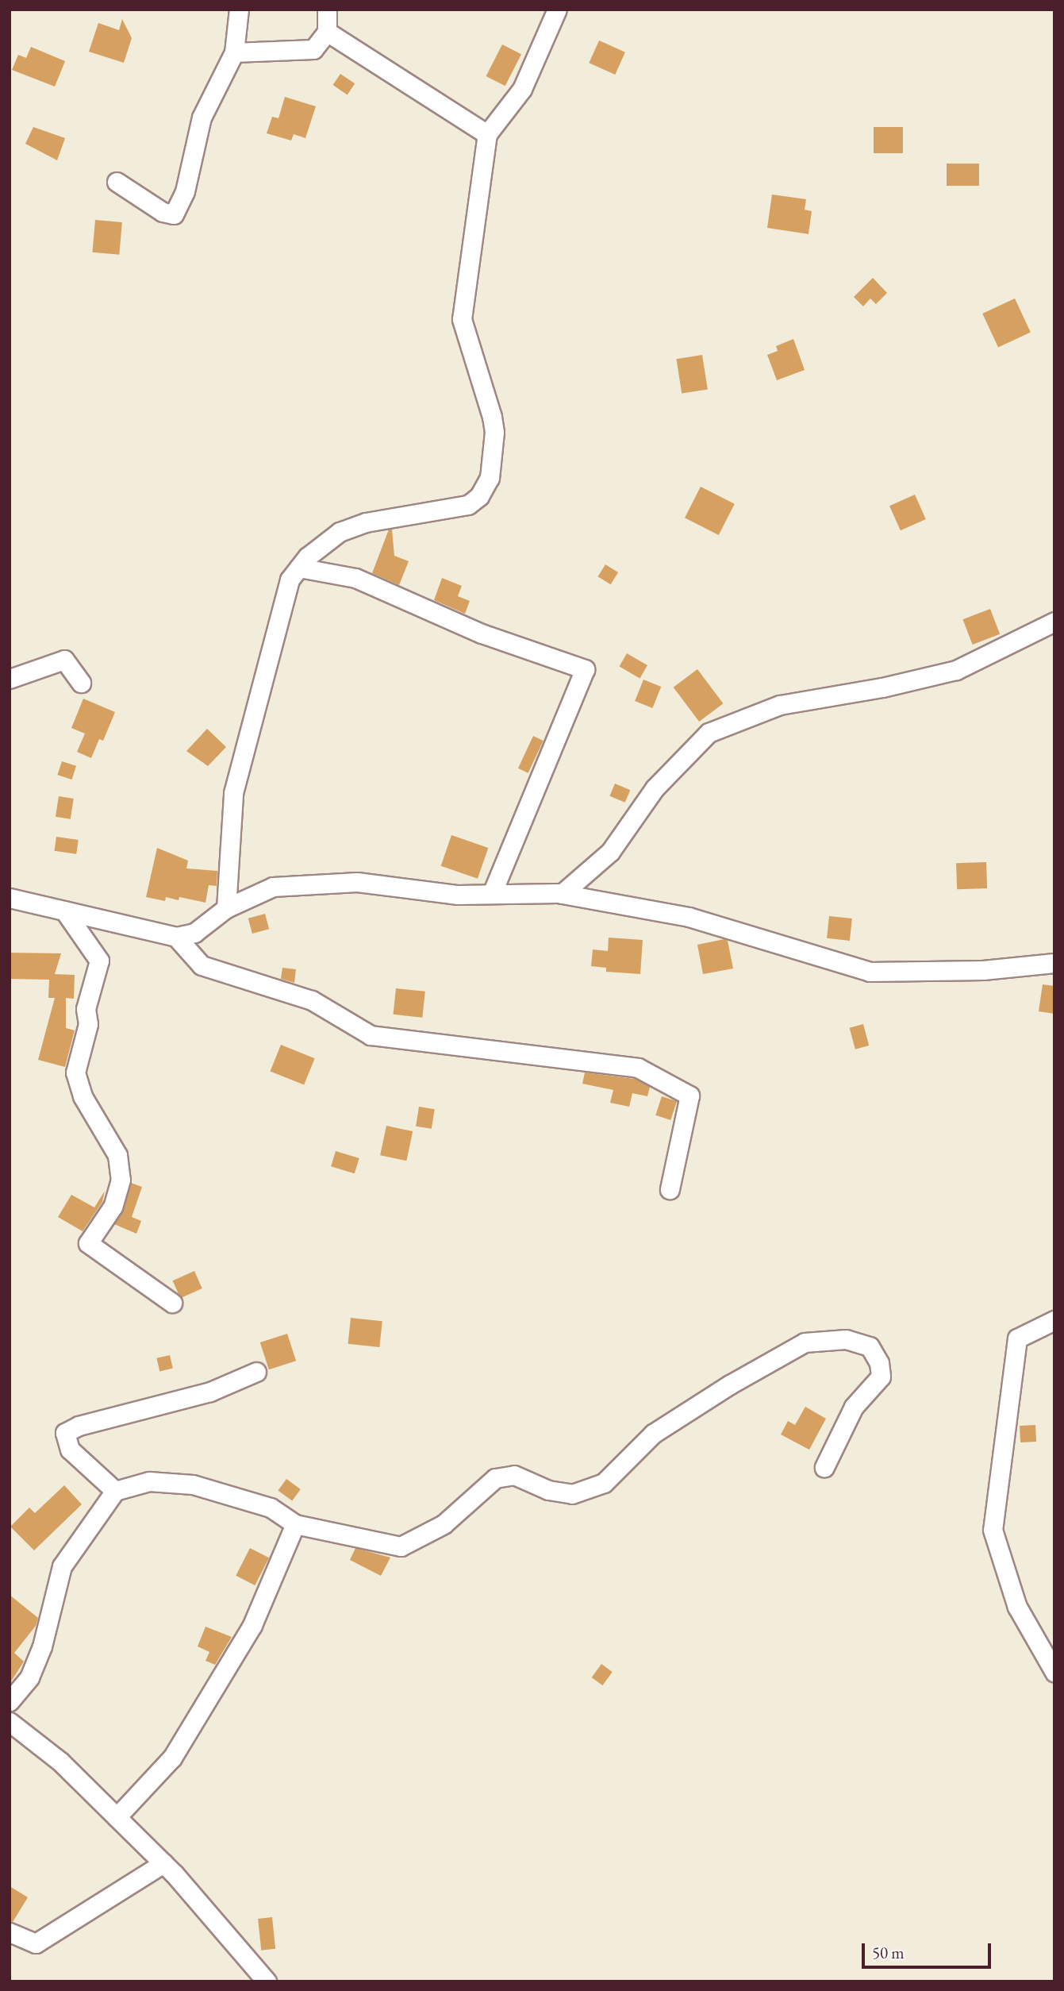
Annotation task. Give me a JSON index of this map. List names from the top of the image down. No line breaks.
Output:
{"scale_bar":"50 m"}
